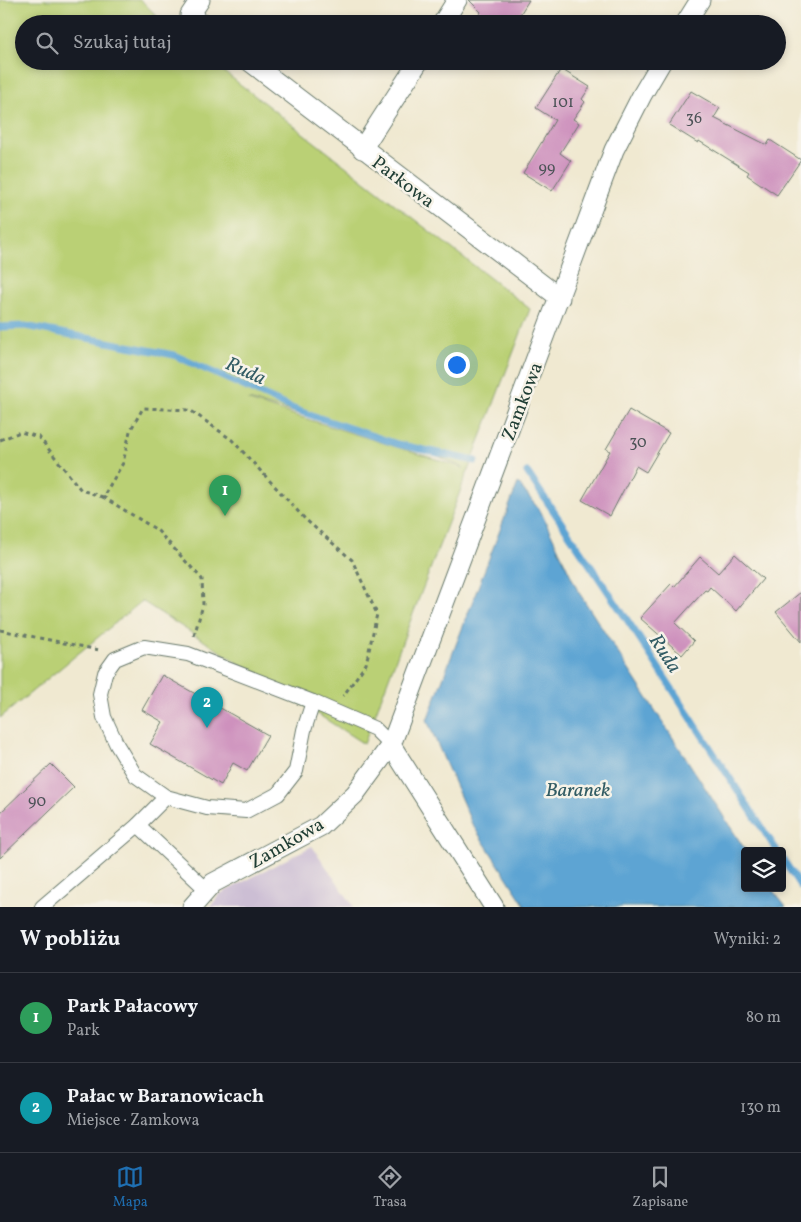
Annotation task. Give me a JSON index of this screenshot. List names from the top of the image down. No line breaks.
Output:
{"streets":{"street":["Parkowa","Zamkowa"]},"crossings":[["Parkowa","Zamkowa"]],"water":["Ruda","Baranek"],"house_numbers":["101","36","99","30","90"],"page":{"search":"Szukaj tutaj","pins":["1","2"],"heading":["W pobliżu","Wyniki: 2"],"list":[{"mark":"1","name":"Park Pałacowy","note":"Park","value":"80 m"},{"mark":"2","name":"Pałac w Baranowicach","note":"Miejsce · Zamkowa","value":"130 m"}],"nav":["Mapa","Trasa","Zapisane"]}}
